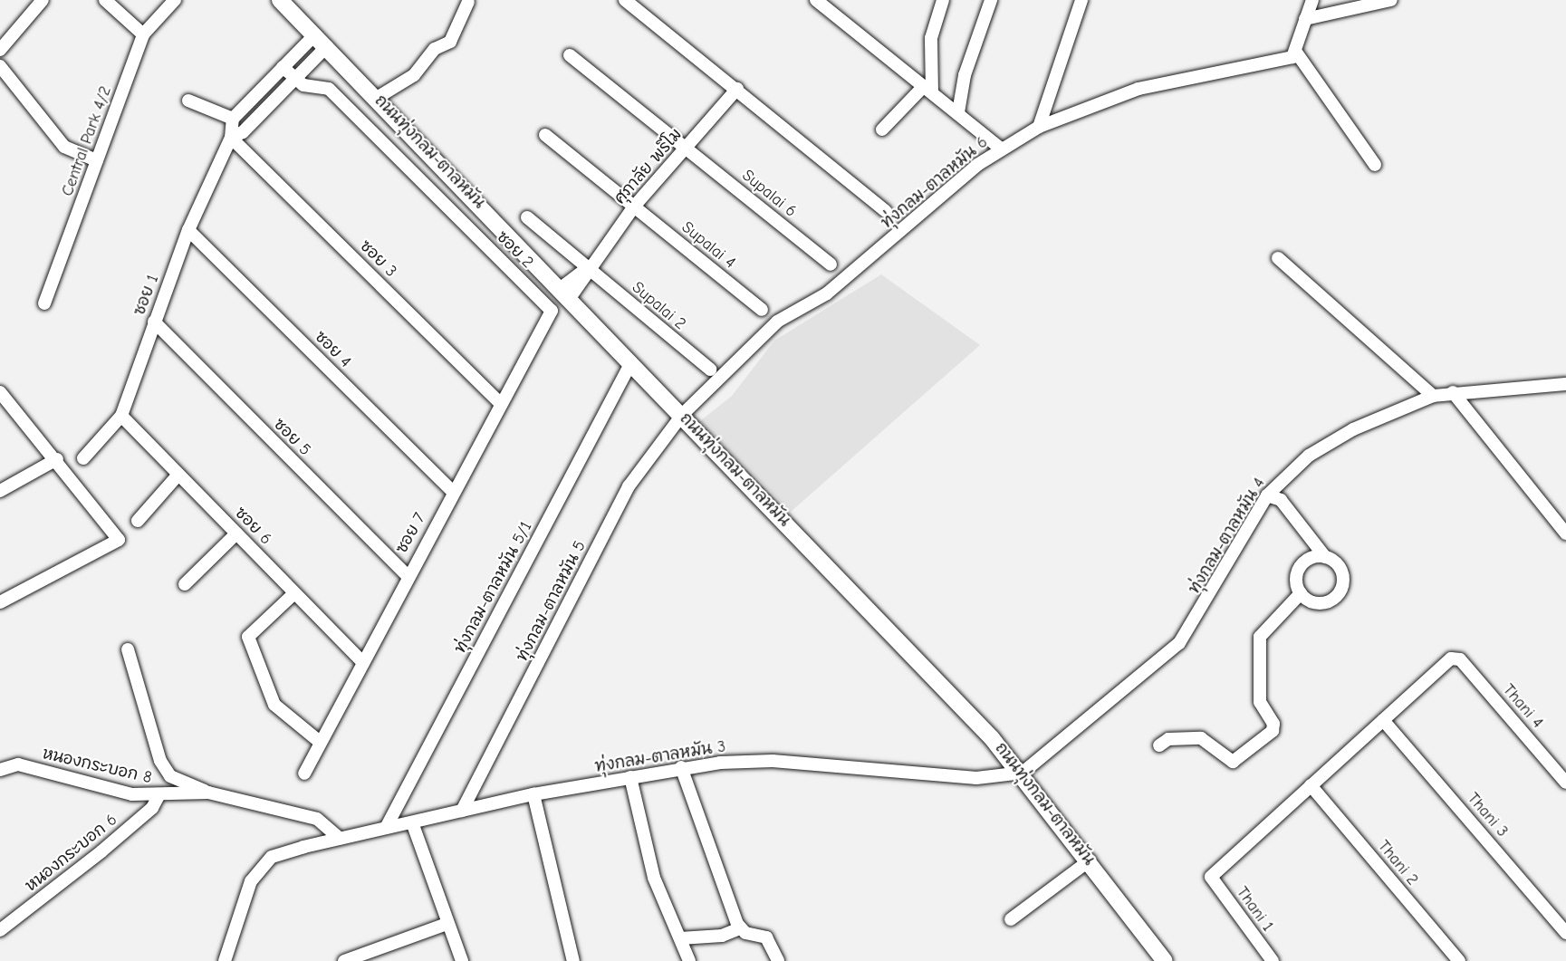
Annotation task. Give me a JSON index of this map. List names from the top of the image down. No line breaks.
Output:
{"streets":{"street":["Central Park 4/2","ถนนทุ่งกลม-ตาลหมัน","ศุภาลัย พรีโม","ทุ่งกลม-ตาลหมัน 6","Supalai 6","Supalai 4","ซอย 2","ซอย 3","ซอย 1","Supalai 2","ซอย 4","ซอย 5","ซอย 6","ซอย 7","ทุ่งกลม-ตาลหมัน 4","ทุ่งกลม-ตาลหมัน 5/1","ทุ่งกลม-ตาลหมัน 5","Thani 4","ทุ่งกลม-ตาลหมัน 3","หนองกระบอก 8","Thani 3","หนองกระบอก 6","Thani 2","Thani 1"]},"crossings":[["ถนนทุ่งกลม-ตาลหมัน","ศุภาลัย พรีโม"],["ถนนทุ่งกลม-ตาลหมัน","ทุ่งกลม-ตาลหมัน 6"],["ถนนทุ่งกลม-ตาลหมัน","ซอย 1"],["ถนนทุ่งกลม-ตาลหมัน","ทุ่งกลม-ตาลหมัน 4"],["ถนนทุ่งกลม-ตาลหมัน","ทุ่งกลม-ตาลหมัน 5/1"],["ถนนทุ่งกลม-ตาลหมัน","ทุ่งกลม-ตาลหมัน 5"],["ถนนทุ่งกลม-ตาลหมัน","ทุ่งกลม-ตาลหมัน 3"],["ศุภาลัย พรีโม","Supalai 6"],["ศุภาลัย พรีโม","Supalai 4"],["ศุภาลัย พรีโม","Supalai 2"],["ทุ่งกลม-ตาลหมัน 6","ทุ่งกลม-ตาลหมัน 5"],["ซอย 2","ซอย 1"],["ซอย 2","ซอย 7"],["ซอย 3","ซอย 1"],["ซอย 3","ซอย 7"],["ซอย 1","ซอย 4"],["ซอย 1","ซอย 5"],["ซอย 1","ซอย 6"],["ซอย 4","ซอย 7"],["ซอย 5","ซอย 7"],["ซอย 6","ซอย 7"],["ทุ่งกลม-ตาลหมัน 4","ทุ่งกลม-ตาลหมัน 3"],["ทุ่งกลม-ตาลหมัน 5/1","ทุ่งกลม-ตาลหมัน 3"],["ทุ่งกลม-ตาลหมัน 5","ทุ่งกลม-ตาลหมัน 3"],["Thani 4","Thani 3"],["ทุ่งกลม-ตาลหมัน 3","หนองกระบอก 8"],["หนองกระบอก 8","หนองกระบอก 6"],["Thani 2","Thani 1"]]}
